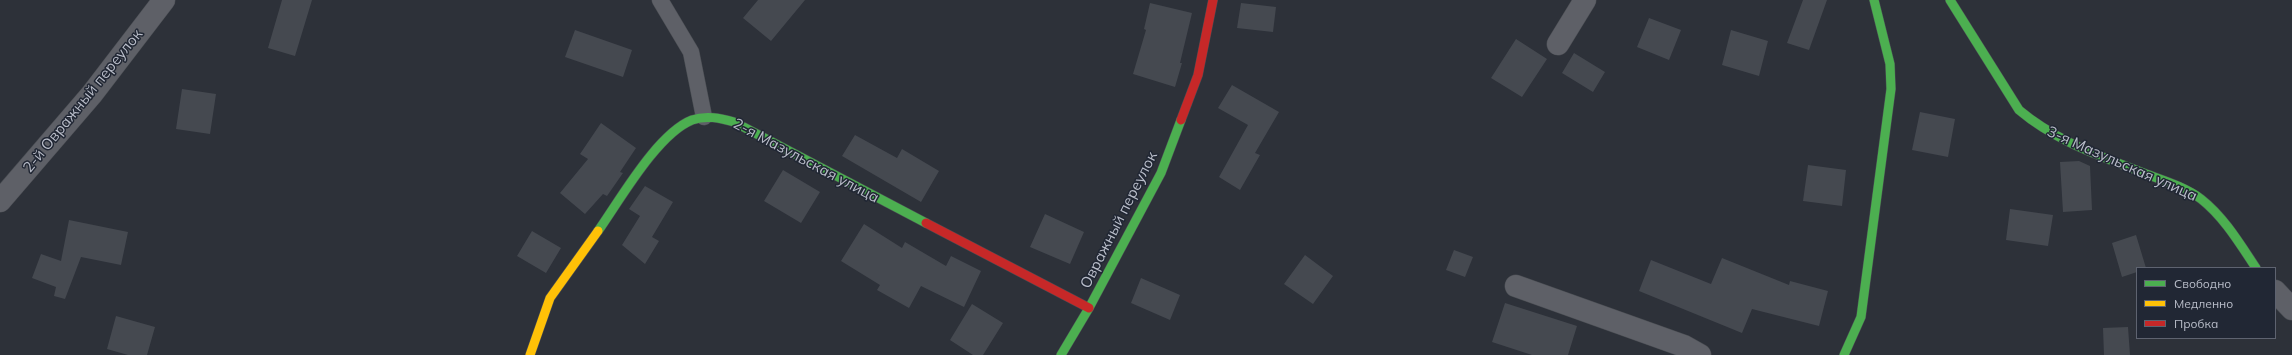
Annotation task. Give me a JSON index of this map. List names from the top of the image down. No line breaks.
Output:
{"streets":{"street":["2-й Овражный переулок","2-я Мазульская улица","3-я Мазульская улица","Овражный переулок"]},"crossings":[["2-я Мазульская улица","Овражный переулок"]],"legend":["Свободно","Медленно","Пробка"]}
